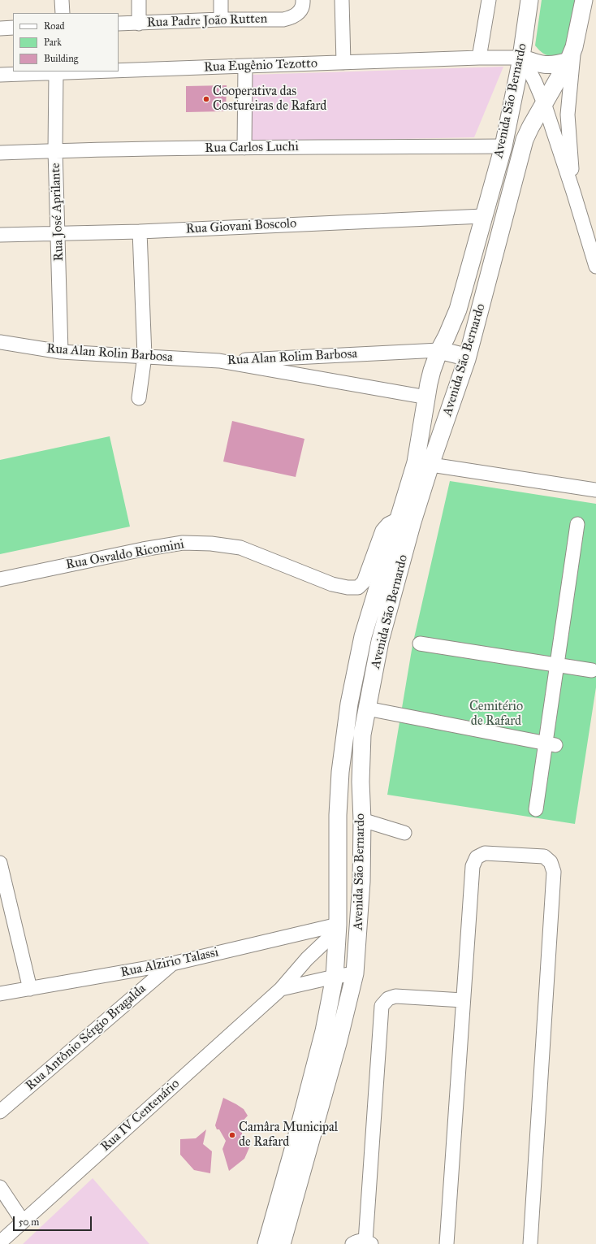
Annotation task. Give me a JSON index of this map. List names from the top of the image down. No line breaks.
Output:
{"streets":{"main road":["Avenida São Bernardo"],"street":["Rua Padre João Rutten","Rua Eugênio Tezotto","Rua Carlos Luchi","Rua José Aprilante","Rua Giovani Boscolo","Rua Alan Rolin Barbosa","Rua Alan Rolim Barbosa","Rua Osvaldo Ricomini","Rua Alzirio Talassi","Rua Antônio Sérgio Bragalda","Rua IV Centenário"]},"crossings":[["Rua Eugênio Tezotto","Avenida São Bernardo"],["Rua Eugênio Tezotto","Rua José Aprilante"],["Avenida São Bernardo","Rua Carlos Luchi"],["Avenida São Bernardo","Rua Giovani Boscolo"],["Avenida São Bernardo","Rua Alan Rolim Barbosa"],["Avenida São Bernardo","Rua Osvaldo Ricomini"],["Avenida São Bernardo","Rua Alzirio Talassi"],["Avenida São Bernardo","Rua IV Centenário"],["Rua Carlos Luchi","Rua José Aprilante"],["Rua José Aprilante","Rua Giovani Boscolo"],["Rua José Aprilante","Rua Alan Rolin Barbosa"],["Rua Alan Rolin Barbosa","Rua Alan Rolim Barbosa"],["Rua Alzirio Talassi","Rua Antônio Sérgio Bragalda"],["Rua Alzirio Talassi","Rua IV Centenário"]],"parks":["Cemitério de Rafard"],"places":["Cooperativa das Costureiras de Rafard","Camâra Municipal de Rafard"],"legend":["Road","Park","Building"],"scale_bar":"50 m"}
